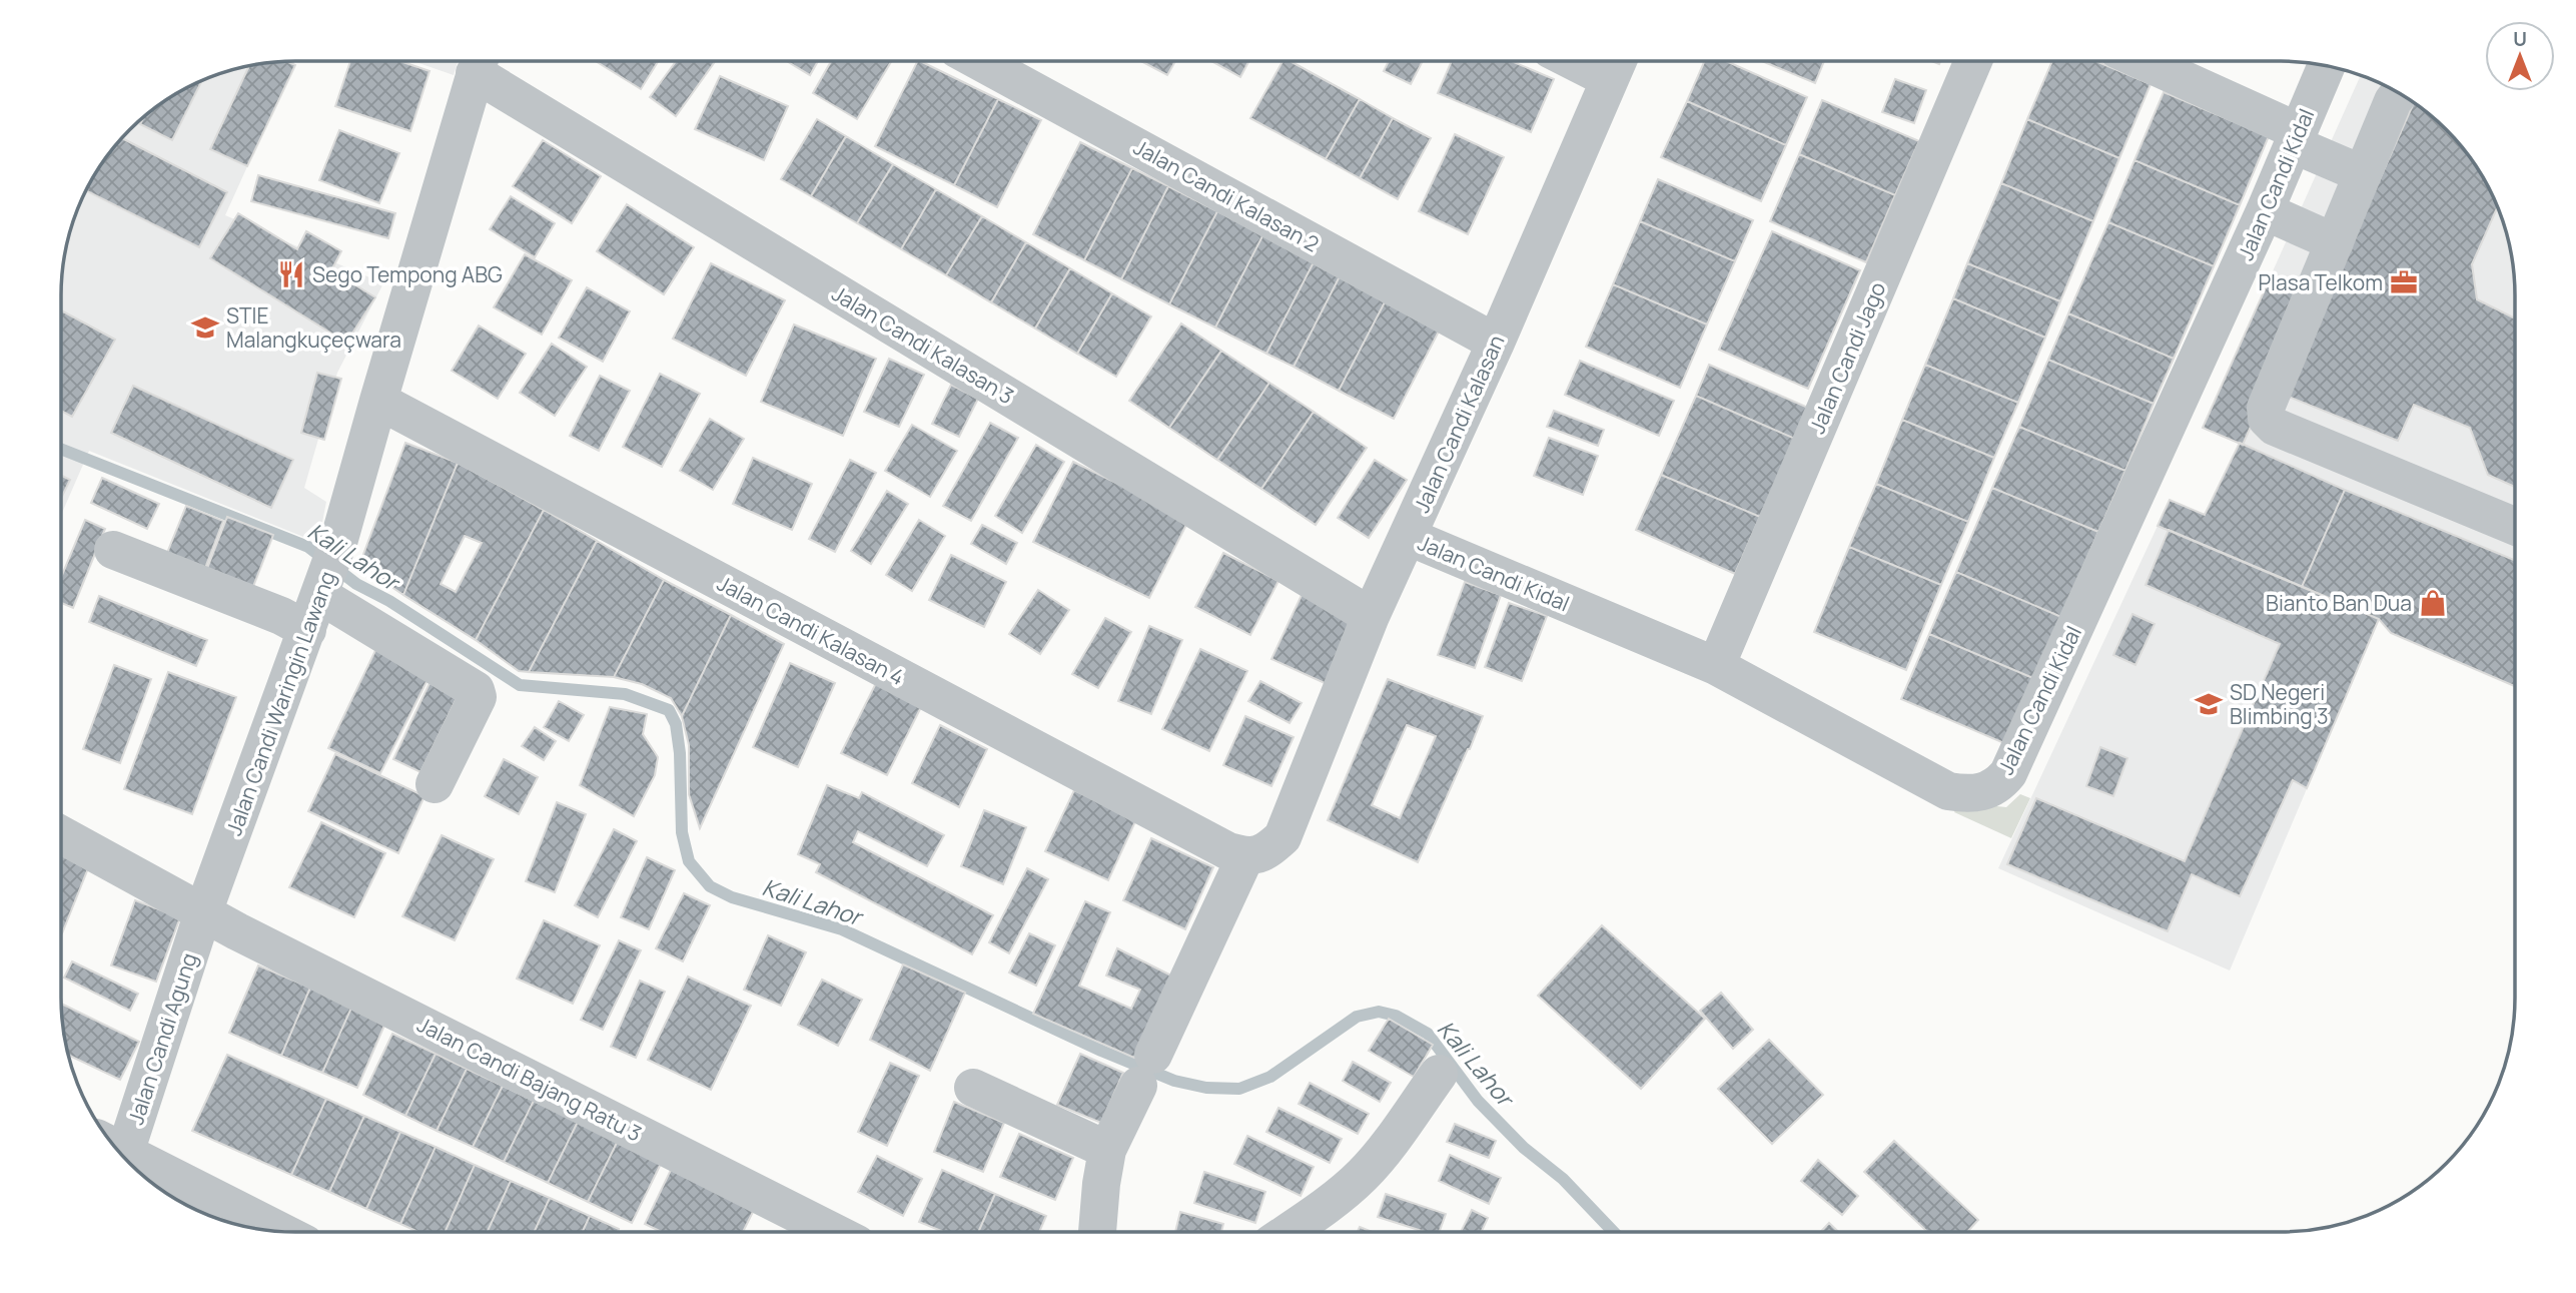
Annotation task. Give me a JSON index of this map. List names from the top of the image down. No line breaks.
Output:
{"streets":{"street":["Jalan Candi Kidal","Jalan Candi Kalasan 2","Jalan Candi Kalasan 3","Jalan Candi Jago","Jalan Candi Kalasan","Jalan Candi Kalasan 4","Jalan Candi Waringin Lawang","Jalan Candi Agung","Jalan Candi Bajang Ratu 3"]},"crossings":[["Jalan Candi Kidal","Jalan Candi Jago"],["Jalan Candi Kidal","Jalan Candi Kalasan"],["Jalan Candi Kalasan 2","Jalan Candi Kalasan"],["Jalan Candi Kalasan 3","Jalan Candi Kalasan"],["Jalan Candi Kalasan","Jalan Candi Kalasan 4"],["Jalan Candi Kalasan 4","Jalan Candi Waringin Lawang"],["Jalan Candi Waringin Lawang","Jalan Candi Agung"],["Jalan Candi Waringin Lawang","Jalan Candi Bajang Ratu 3"],["Jalan Candi Agung","Jalan Candi Bajang Ratu 3"]],"water":["Kali Lahor"],"places":{"restaurant":["Sego Tempong ABG"],"office":["Plasa Telkom"],"school or university":["STIE Malangkuçeçwara","SD Negeri Blimbing 3"],"shop":["Bianto Ban Dua"]},"north":"top"}
